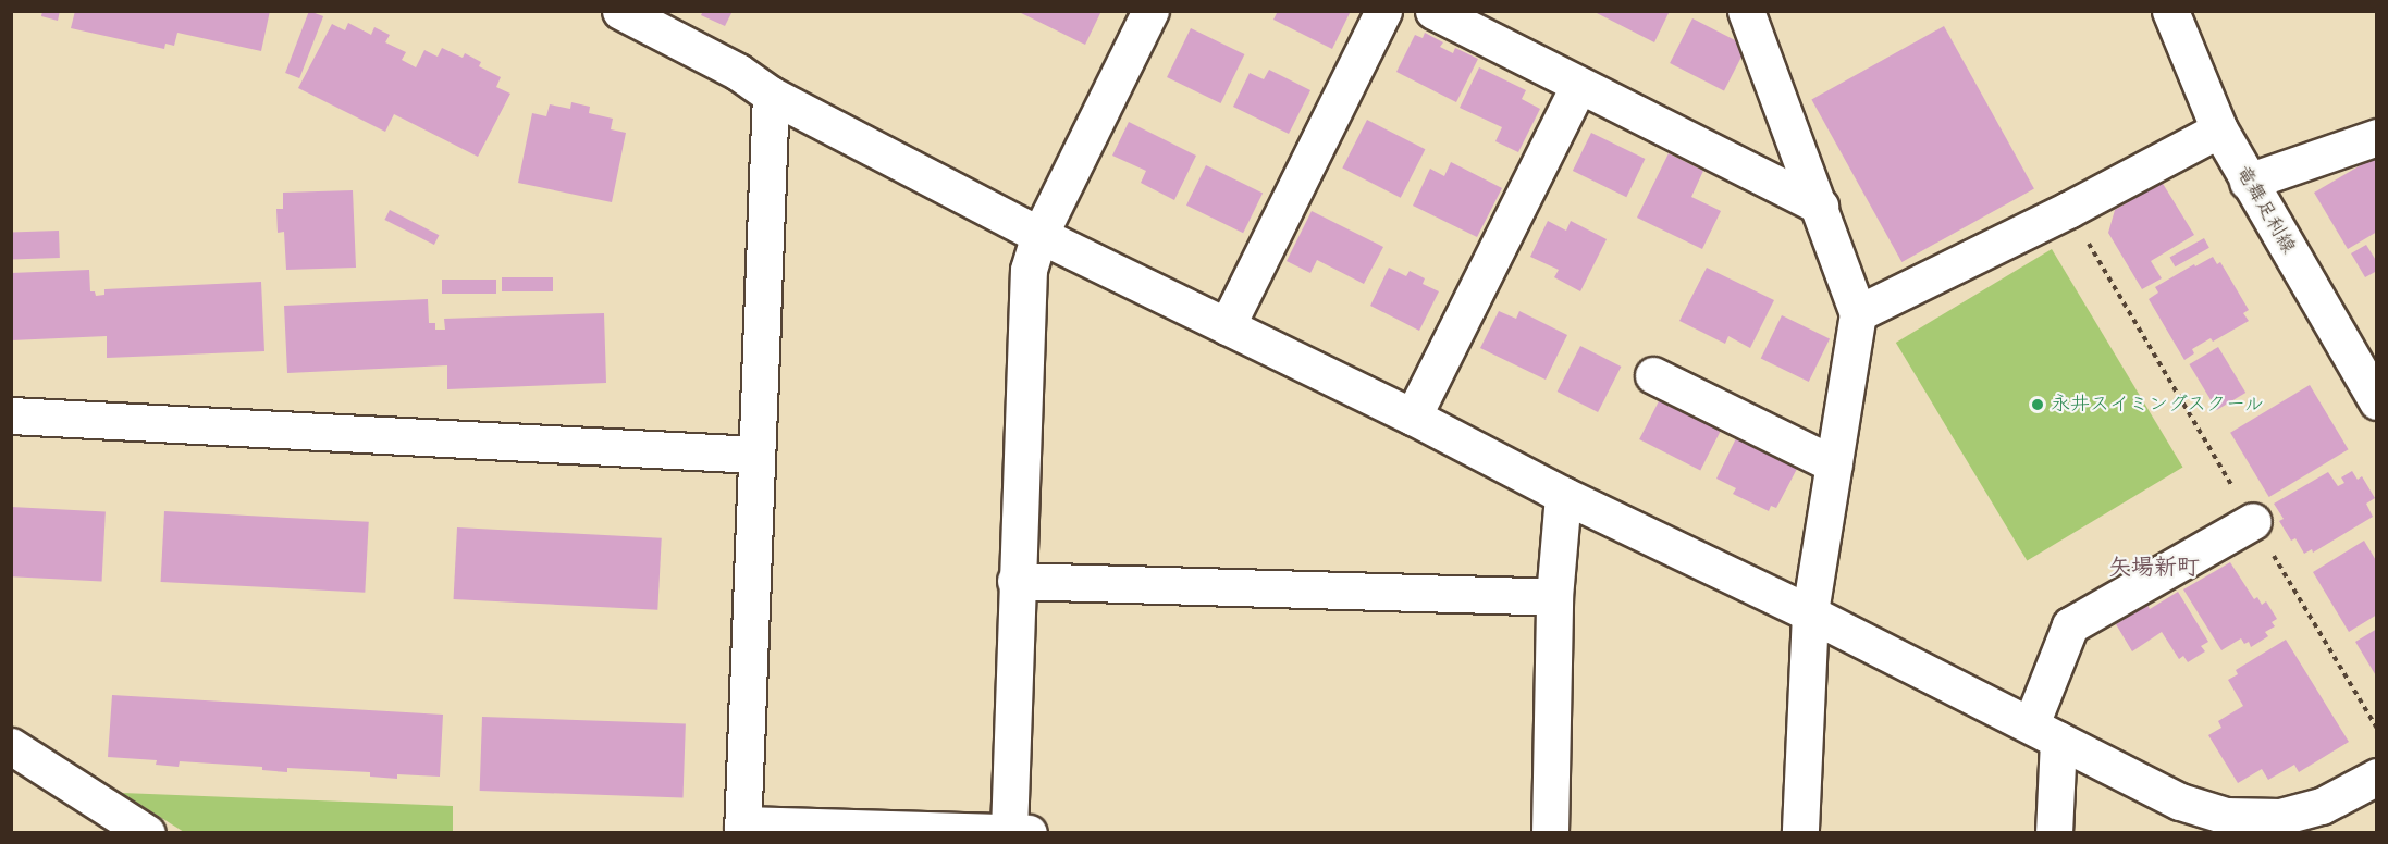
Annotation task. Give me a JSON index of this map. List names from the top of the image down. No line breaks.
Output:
{"streets":{"street":["竜舞足利線"]},"districts":["矢場新町"],"places":["永井スイミングスクール"]}
